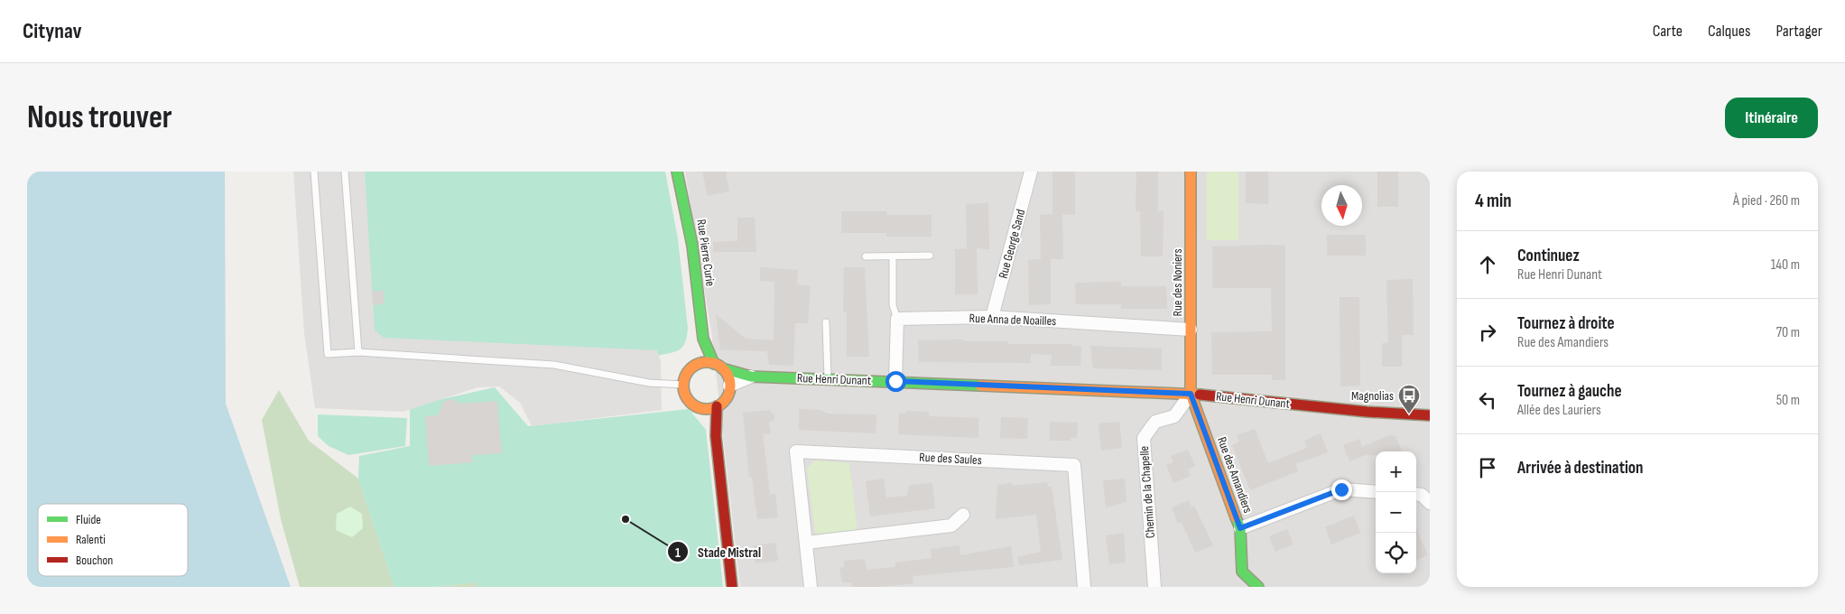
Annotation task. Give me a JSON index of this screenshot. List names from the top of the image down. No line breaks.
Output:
{"streets":{"street":["Rue George Sand","Rue Pierre Curie","Rue des Noniers","Rue Anna de Noailles","Rue Henri Dunant","Rue des Saules","Rue des Amandiers","Chemin de la Chapelle"]},"crossings":[["Rue George Sand","Rue Anna de Noailles"],["Rue Pierre Curie","Rue Henri Dunant"],["Rue des Noniers","Rue Anna de Noailles"],["Rue des Noniers","Rue Henri Dunant"],["Rue des Noniers","Rue des Amandiers"],["Rue des Noniers","Chemin de la Chapelle"],["Rue Henri Dunant","Rue des Amandiers"],["Rue Henri Dunant","Chemin de la Chapelle"],["Rue des Amandiers","Chemin de la Chapelle"]],"places":{"bus stop":["Magnolias"],"other":["Stade Mistral"]},"legend":["Fluide","Ralenti","Bouchon"],"north":"bottom","page":{"header":"Citynav","nav":["Carte","Calques","Partager"],"buttons":"Itinéraire","title":"Nous trouver","heading":["4 min","À pied · 260 m"],"list":[["Continuez","Rue Henri Dunant","140 m"],["Tournez à droite","Rue des Amandiers","70 m"],["Tournez à gauche","Allée des Lauriers","50 m"],"Arrivée à destination"],"map_buttons":["+","−"]}}
